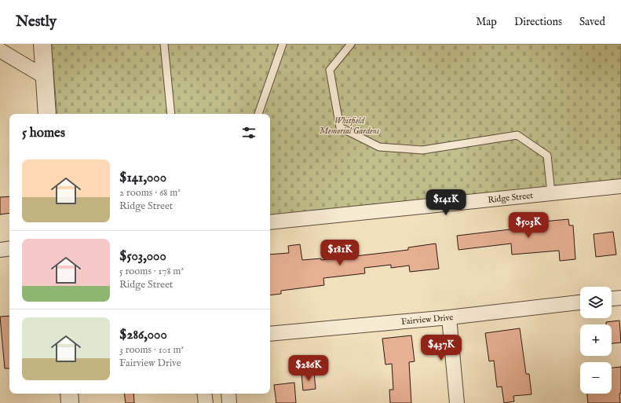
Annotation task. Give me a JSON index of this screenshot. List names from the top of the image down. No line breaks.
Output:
{"streets":{"street":["Ridge Street","Fairview Drive"]},"parks":["Whitfield Memorial Gardens"],"page":{"header":"Nestly","nav":["Map","Directions","Saved"],"heading":"5 homes","list":[{"name":"$141,000","note":"2 rooms · 68 m² · Ridge Street"},{"name":"$503,000","note":"5 rooms · 178 m² · Ridge Street"},{"name":"$286,000","note":"3 rooms · 101 m² · Fairview Drive"}],"price":["$141K","$503K","$181K","$437K","$286K"],"map_buttons":["+","−"]}}
